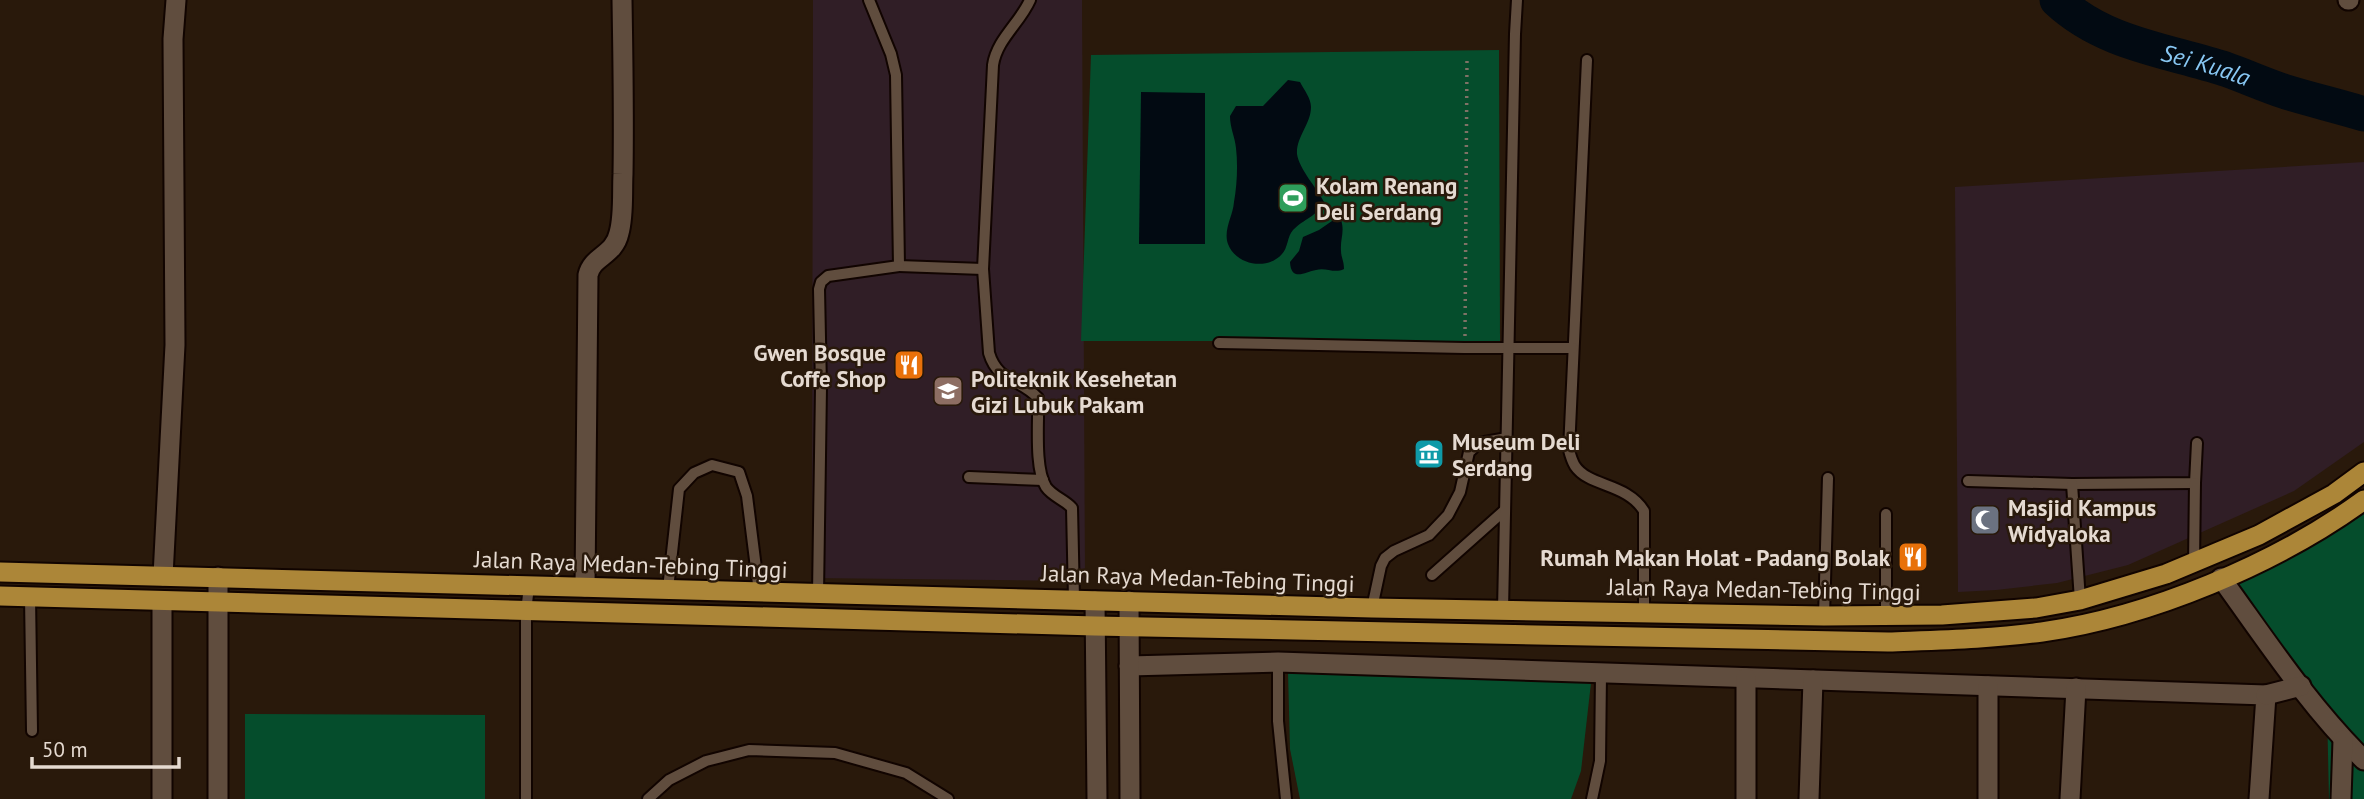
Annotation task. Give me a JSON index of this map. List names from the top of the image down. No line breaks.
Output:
{"streets":{"highway":["Jalan Raya Medan-Tebing Tinggi"]},"water":["Sei Kuala"],"places":{"sports":["Kolam Renang Deli Serdang"],"restaurant":["Gwen Bosque Coffe Shop","Rumah Makan Holat - Padang Bolak"],"school or university":["Politeknik Kesehetan Gizi Lubuk Pakam"],"museum":["Museum Deli Serdang"],"mosque":["Masjid Kampus Widyaloka"]},"scale_bar":"50 m"}
